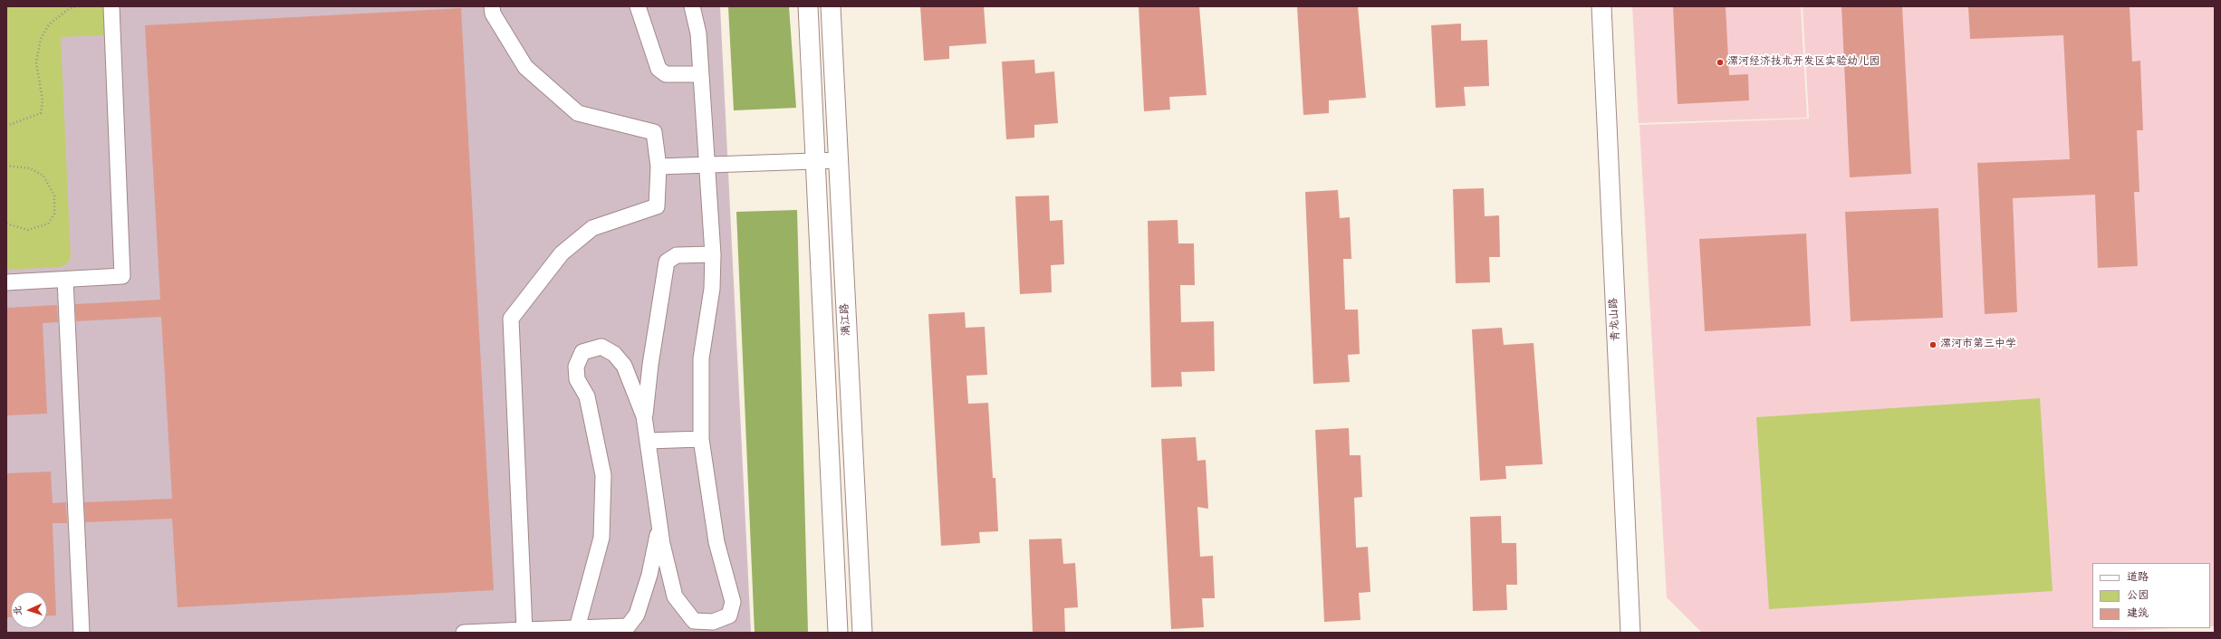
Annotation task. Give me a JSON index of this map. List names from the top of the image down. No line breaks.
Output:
{"streets":{"street":["漓江路","青龙山路"]},"places":["漯河经济技术开发区实验幼儿园","漯河市第三中学"],"legend":["道路","公园","建筑"],"north":"left"}
